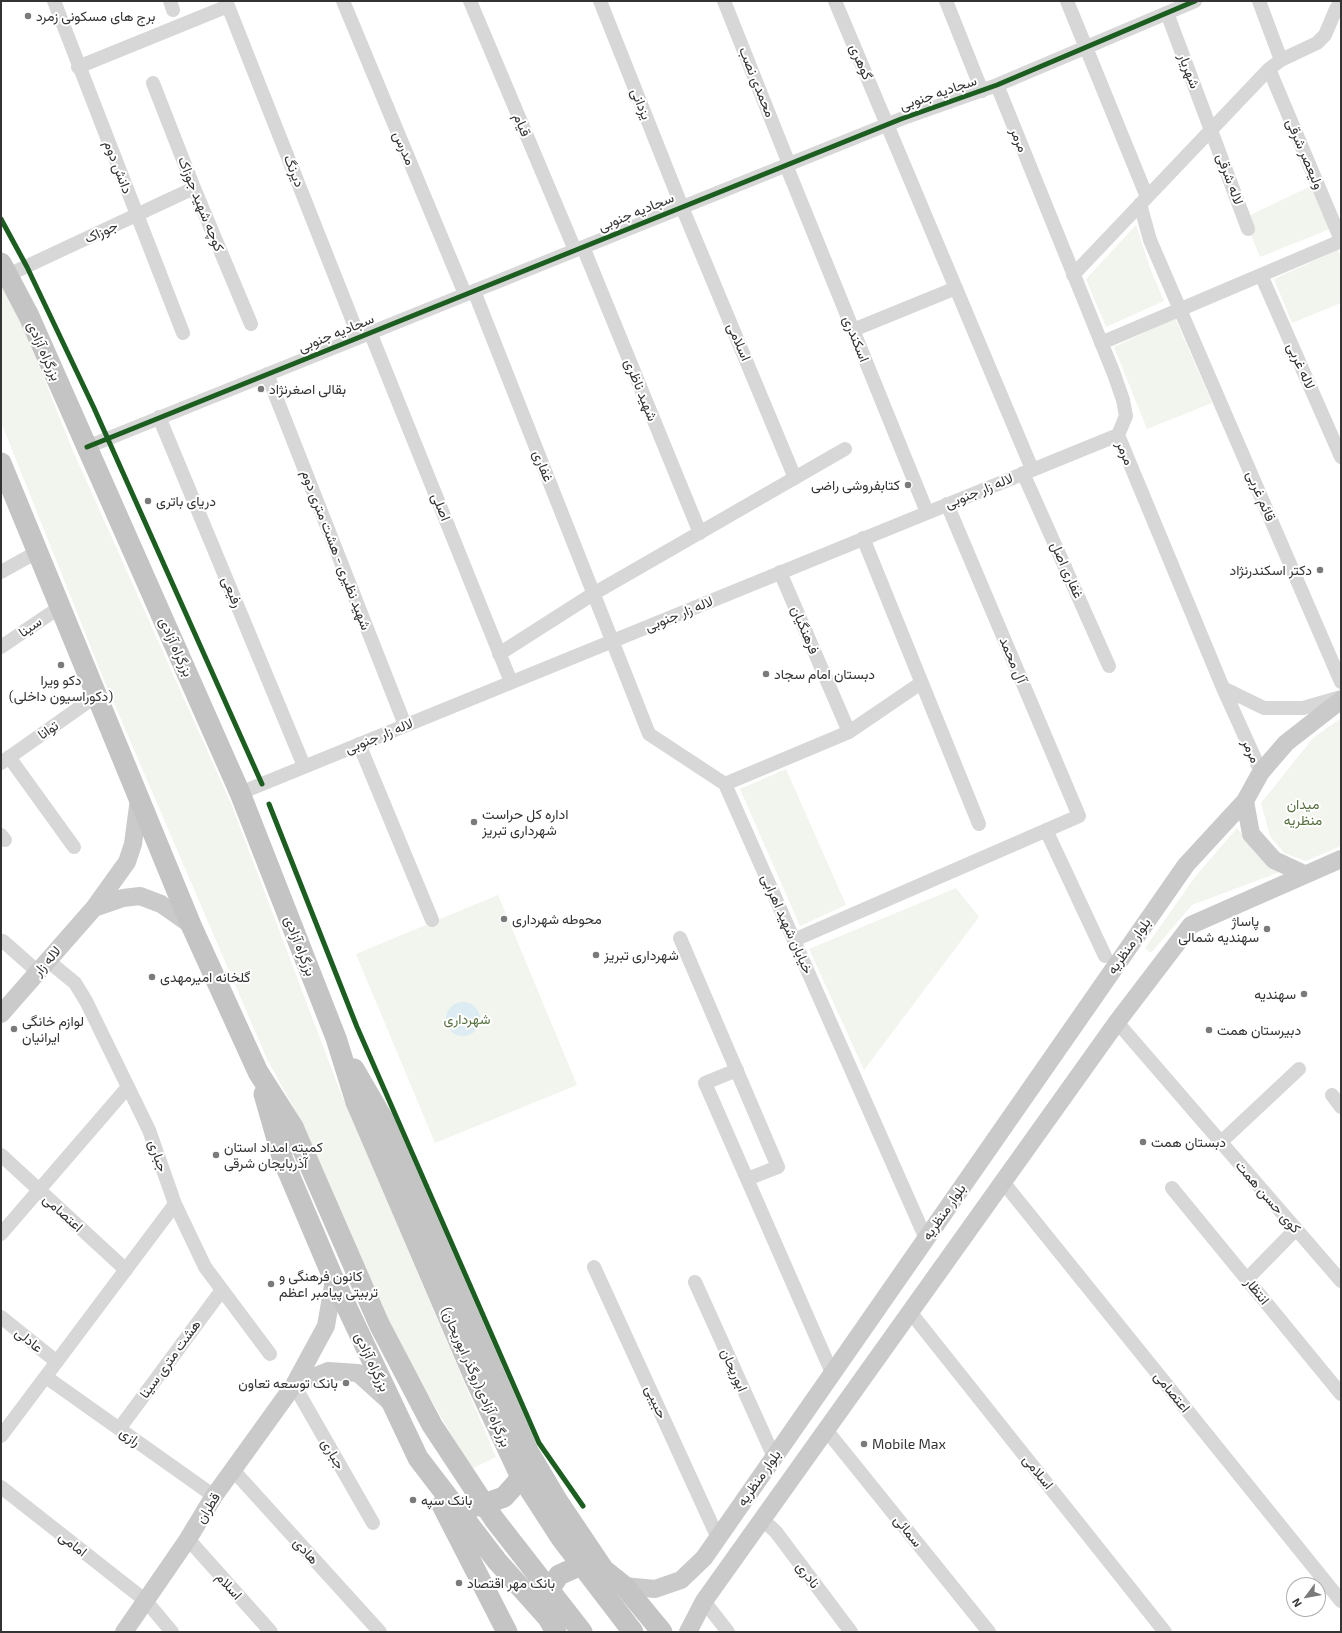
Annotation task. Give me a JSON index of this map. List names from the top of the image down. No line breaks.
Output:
{"streets":{"highway":["بزرگراه آزادی","بزرگراه آزادی(روگذر ابوریحان)"],"main road":["بلوار منظریه","لاله زار","قطران"],"street":["گوهری","شهریار","محمدی نصب","سجادیه جنوبی","یزدانی","قیام","مرمر","مدرس","ولیعصر شرقی","دانش دوم","دیرنگ","لاله شرقی","کوچه شهید جوزاک","جوزاک","اسکندری","اسلامی","لاله غربی","شهید ناظری","غفاری","لاله زار جنوبی","قائم غربی","اصلی","شهید نظیری - هشت متری دوم","غفاری اصل","رفیعی","سینا","فرهنگیان","آل محمد","توانا","خیابان شهید اهرابی","جباری","کوی حسن همت","اعتصامی","انتظار","عادلی","هشت متری سینا","ابوریحان","حبیبی","رازی","سمائی","امامی","هادی","نادری","اسلام"]},"crossings":[["گوهری","سجادیه جنوبی"],["گوهری","غفاری اصل"],["شهریار","سجادیه جنوبی"],["شهریار","لاله شرقی"],["محمدی نصب","سجادیه جنوبی"],["محمدی نصب","اسکندری"],["سجادیه جنوبی","یزدانی"],["سجادیه جنوبی","قیام"],["سجادیه جنوبی","مرمر"],["سجادیه جنوبی","مدرس"],["سجادیه جنوبی","دیرنگ"],["سجادیه جنوبی","اسکندری"],["سجادیه جنوبی","اسلامی"],["سجادیه جنوبی","بزرگراه آزادی"],["سجادیه جنوبی","شهید ناظری"],["سجادیه جنوبی","غفاری"],["سجادیه جنوبی","قائم غربی"],["سجادیه جنوبی","اصلی"],["سجادیه جنوبی","شهید نظیری - هشت متری دوم"],["سجادیه جنوبی","رفیعی"],["یزدانی","اسلامی"],["قیام","شهید ناظری"],["مرمر","لاله زار جنوبی"],["مرمر","بلوار منظریه"],["مدرس","غفاری"],["دانش دوم","دیرنگ"],["دانش دوم","جوزاک"],["دیرنگ","اصلی"],["کوچه شهید جوزاک","جوزاک"],["جوزاک","بزرگراه آزادی"],["اسکندری","لاله زار جنوبی"],["اسلامی","بلوار منظریه"],["بزرگراه آزادی","لاله زار جنوبی"],["بزرگراه آزادی","سینا"],["بزرگراه آزادی","توانا"],["بزرگراه آزادی","لاله زار"],["بزرگراه آزادی","بزرگراه آزادی(روگذر ابوریحان)"],["بزرگراه آزادی","قطران"],["غفاری","لاله زار جنوبی"],["لاله زار جنوبی","اصلی"],["لاله زار جنوبی","شهید نظیری - هشت متری دوم"],["لاله زار جنوبی","غفاری اصل"],["لاله زار جنوبی","رفیعی"],["لاله زار جنوبی","فرهنگیان"],["لاله زار جنوبی","آل محمد"],["خیابان شهید اهرابی","بلوار منظریه"],["بلوار منظریه","کوی حسن همت"],["بلوار منظریه","اعتصامی"],["بلوار منظریه","ابوریحان"],["بلوار منظریه","حبیبی"],["بلوار منظریه","سمائی"],["بلوار منظریه","نادری"],["لاله زار","جباری"],["جباری","هشت متری سینا"],["جباری","قطران"],["هشت متری سینا","رازی"],["رازی","قطران"],["قطران","امامی"],["قطران","هادی"],["قطران","اسلام"]],"parks":["میدان منظریه","شهرداری"],"places":["برج های مسکونی زمرد","بقالی اصغرنژاد","کتابفروشی راضی","دریای باتری","دكتر اسكندرنژاد","دکو ویرا (دکوراسیون داخلی)","دبستان امام سجاد","اداره کل حراست شهرداری تبریز","محوطه شهرداری","پاساژ سهندیه شمالی","شهرداری تبریز","گلخانه امیرمهدی","سهندیه","لوازم خانگی ایرانیان","دبیرستان همت","دبستان همت","کمیته امداد استان آذربایجان شرقی","کانون فرهنگی و تربیتی پیامبر اعظم","بانک توسعه تعاون","Mobile Max","بانک سپه","بانک مهر اقتصاد"],"north":"bottom left"}
